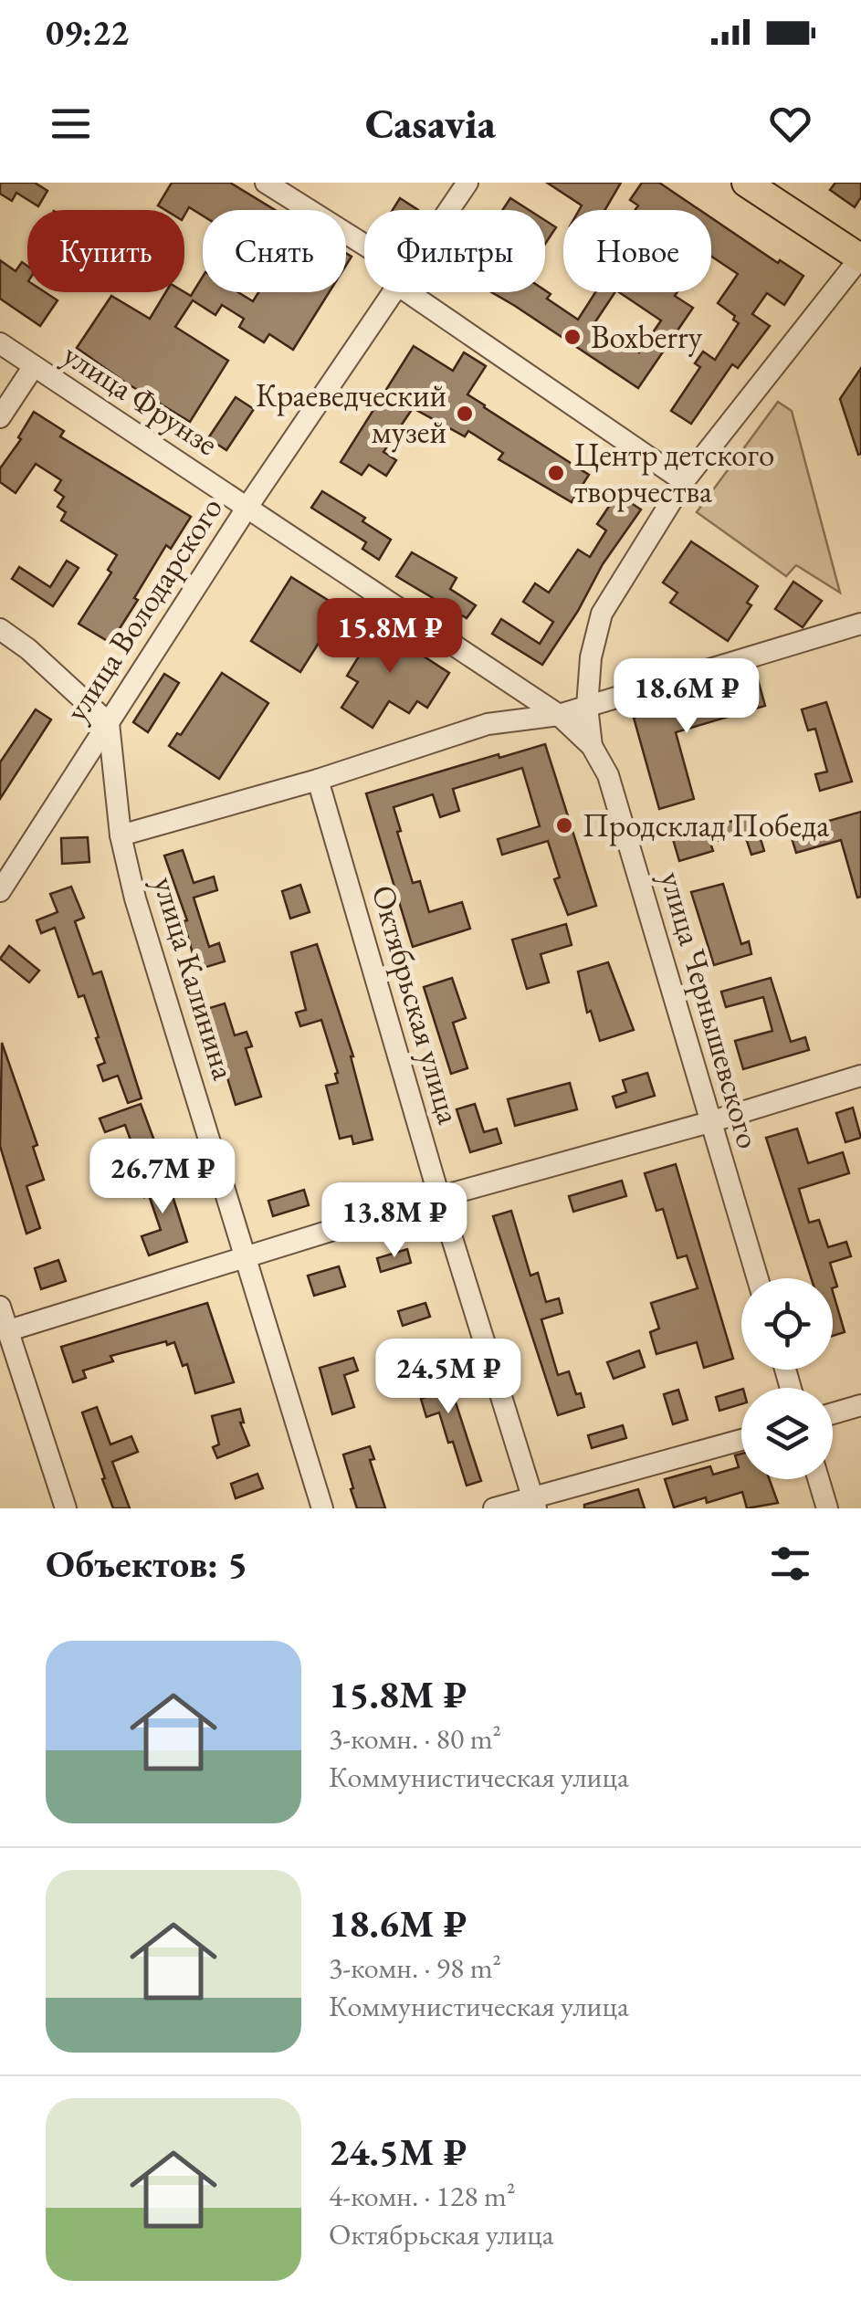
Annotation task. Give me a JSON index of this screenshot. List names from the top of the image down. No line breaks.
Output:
{"streets":{"street":["улица Фрунзе","улица Володарского","улица Калинина","Октябрьская улица","улица Чернышевского"]},"crossings":[["улица Фрунзе","улица Володарского"],["улица Фрунзе","улица Чернышевского"],["улица Володарского","улица Калинина"]],"places":["Boxberry","Краеведческий музей","Центр детского творчества","Продсклад Победа"],"page":{"status":"09:22","header":"Casavia","chip":["Купить","Снять","Фильтры","Новое"],"price":["15.8M ₽","18.6M ₽","26.7M ₽","13.8M ₽","24.5M ₽"],"heading":"Объектов: 5","list":[{"name":"15.8M ₽","note":"3-комн. · 80 m² · Коммунистическая улица"},{"name":"18.6M ₽","note":"3-комн. · 98 m² · Коммунистическая улица"},{"name":"24.5M ₽","note":"4-комн. · 128 m² · Октябрьская улица"}]}}
